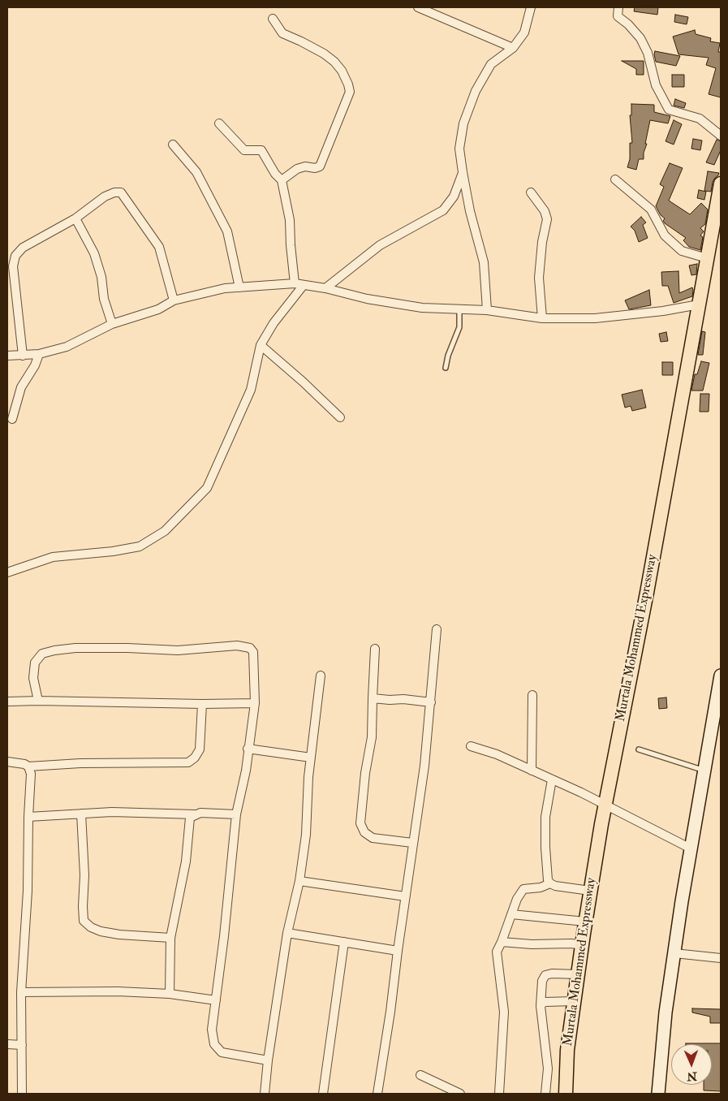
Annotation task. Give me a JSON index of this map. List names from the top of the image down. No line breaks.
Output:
{"streets":{"main road":["Murtala Mohammed Expressway"]},"north":"bottom"}
